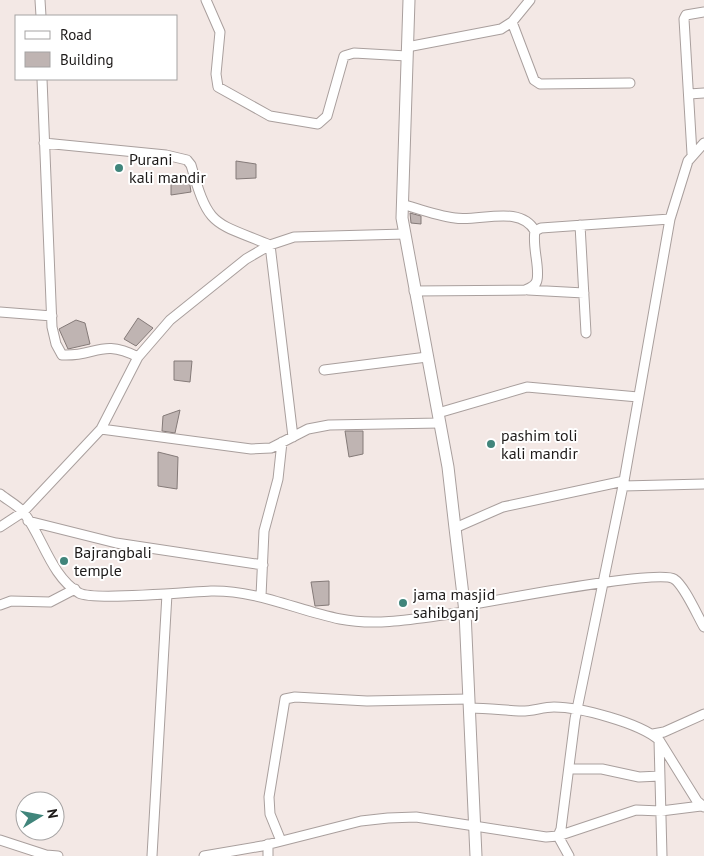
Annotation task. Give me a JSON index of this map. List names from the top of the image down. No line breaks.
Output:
{"places":["Purani kali mandir","pashim toli kali mandir","Bajrangbali temple","jama masjid sahibganj"],"legend":["Road","Building"],"north":"right"}
